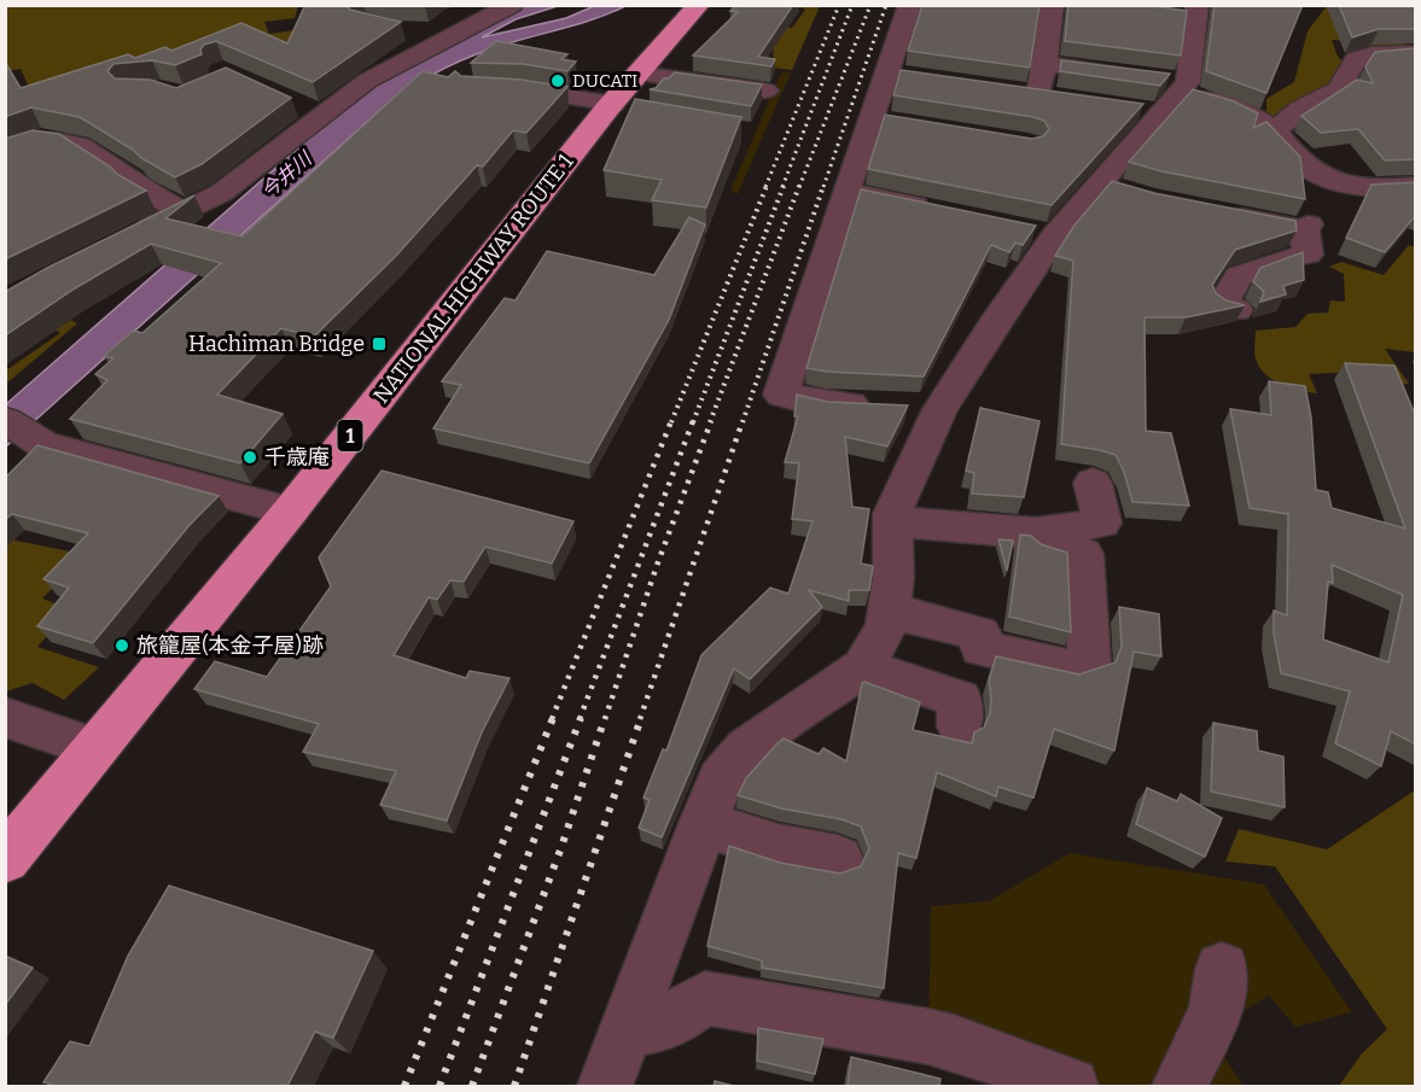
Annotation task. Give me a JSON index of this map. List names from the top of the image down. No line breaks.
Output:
{"streets":{"highway":["NATIONAL HIGHWAY ROUTE 1","1"]},"water":["今井川"],"places":{"other":["DUCATI","千歳庵","旅籠屋(本金子屋)跡"],"transit":["Hachiman Bridge"]}}
